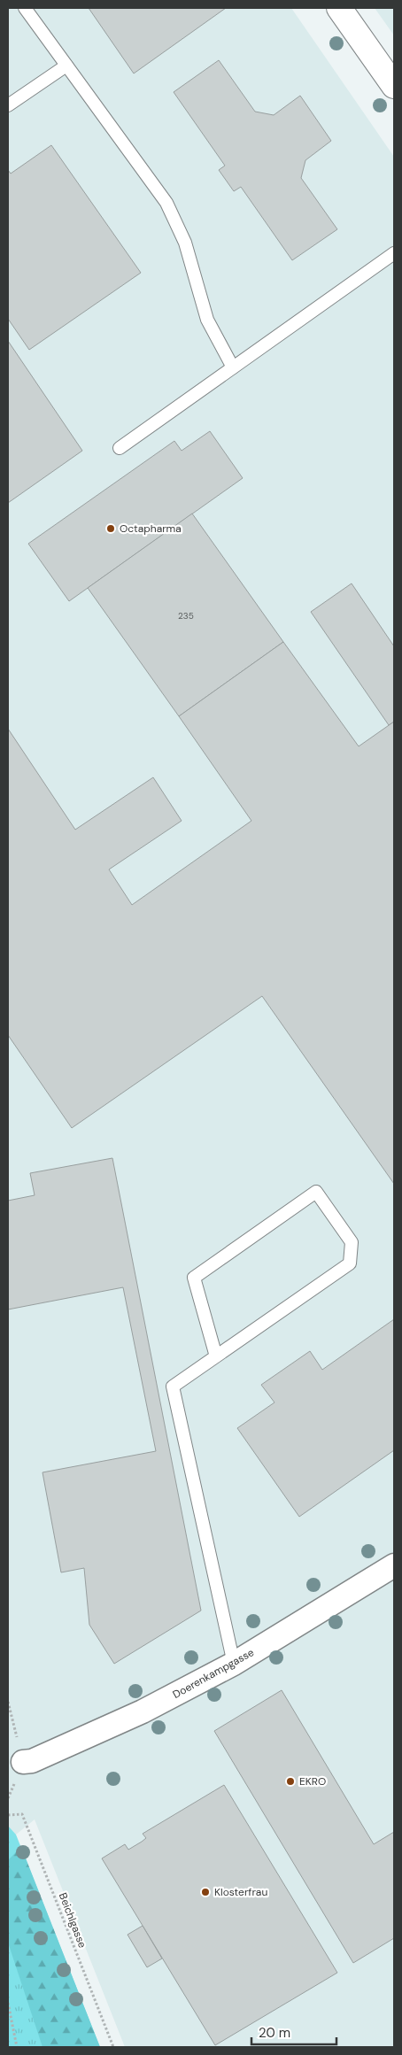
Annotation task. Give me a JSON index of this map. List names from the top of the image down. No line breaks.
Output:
{"streets":{"street":["Doerenkampgasse"],"path":["Beichlgasse"]},"places":["Octapharma","EKRO","Klosterfrau"],"house_numbers":["235"],"scale_bar":"20 m"}
